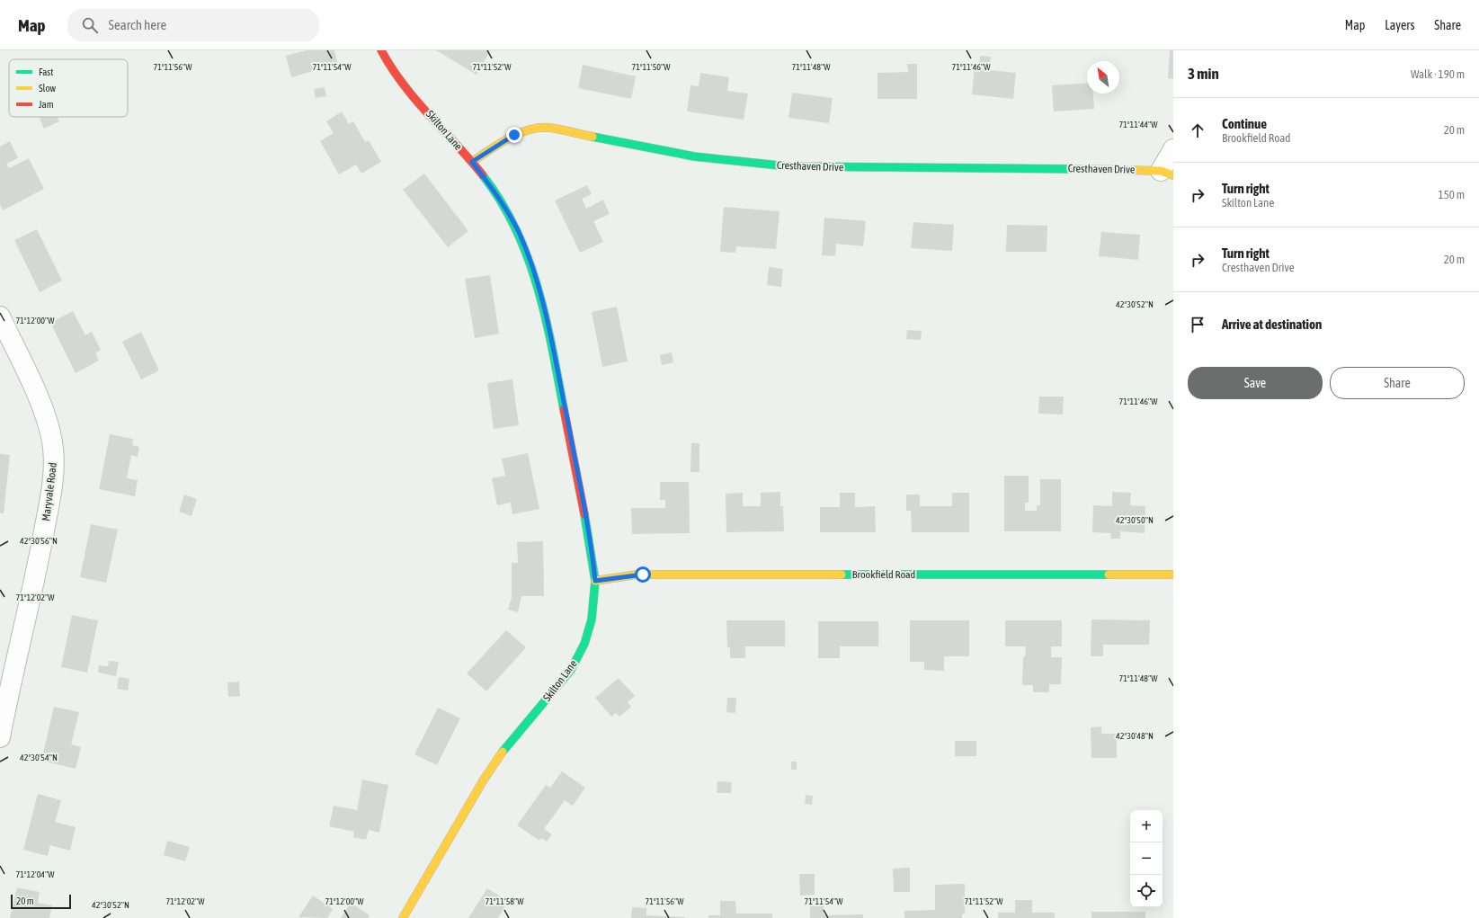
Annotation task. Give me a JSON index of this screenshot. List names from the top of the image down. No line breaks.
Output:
{"streets":{"street":["Skilton Lane","Cresthaven Drive","Maryvale Road","Brookfield Road"]},"crossings":[["Skilton Lane","Cresthaven Drive"],["Skilton Lane","Brookfield Road"]],"legend":["Fast","Slow","Jam"],"scale_bar":"20 m","north":"top left","page":{"header":"Map","search":"Search here","nav":["Map","Layers","Share"],"heading":["3 min","Walk · 190 m"],"list":[["Continue","Brookfield Road","20 m"],["Turn right","Skilton Lane","150 m"],["Turn right","Cresthaven Drive","20 m"],"Arrive at destination"],"buttons":["Save","Share"],"map_buttons":["+","−"],"scale":"20 m"},"coordinates":["71°11'56\"W","71°11'54\"W","71°11'52\"W","71°11'50\"W","71°11'48\"W","71°11'46\"W","71°11'44\"W","42°30'52\"N","71°12'00\"W","42°30'50\"N","42°30'56\"N","71°12'02\"W","42°30'48\"N","42°30'54\"N","71°12'04\"W","71°11'58\"W"]}
